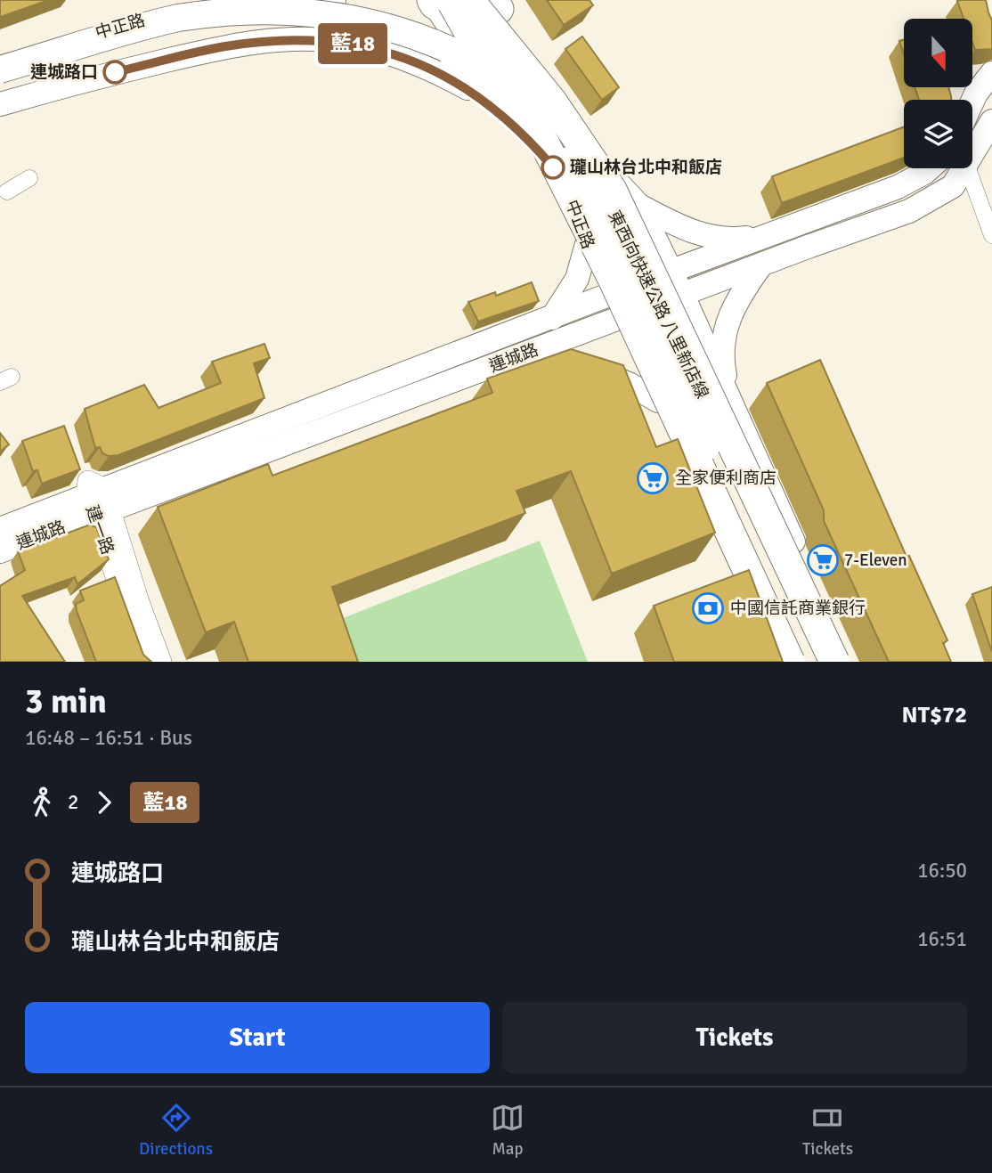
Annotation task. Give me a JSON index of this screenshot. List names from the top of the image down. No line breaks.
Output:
{"streets":{"highway":["東西向快速公路 八里新店線"],"main road":["中正路","連城路"],"street":["建一路"]},"crossings":[["中正路","東西向快速公路 八里新店線"],["中正路","連城路"],["連城路","建一路"]],"places":{"other":["連城路口","瓏山林台北中和飯店"],"supermarket":["全家便利商店","7-Eleven"],"bank":["中國信託商業銀行"]},"lines":["bus line 藍18"],"north":"bottom","page":{"on_map":"藍18","heading":["3 min","16:48 – 16:51 · Bus","NT$72"],"legs":["2","藍18"],"list":[{"name":"連城路口","value":"16:50"},{"name":"瓏山林台北中和飯店","value":"16:51"}],"buttons":["Start","Tickets"],"tabs":["Directions","Map","Tickets"]}}
